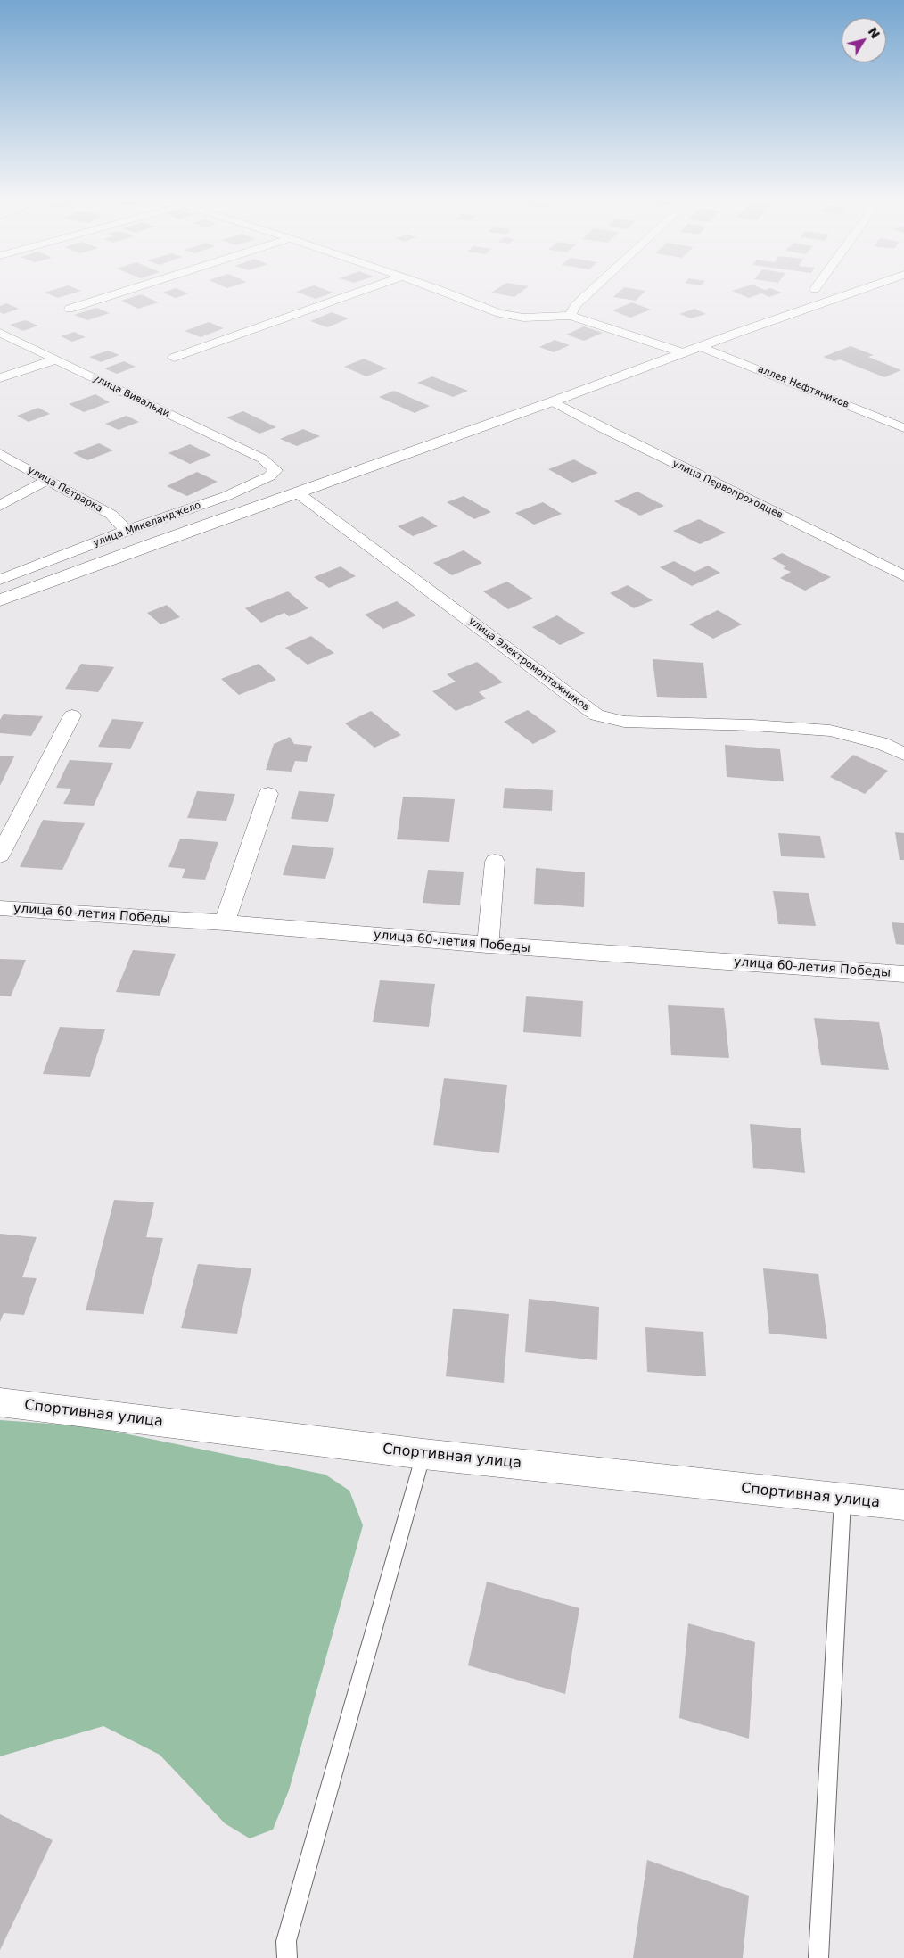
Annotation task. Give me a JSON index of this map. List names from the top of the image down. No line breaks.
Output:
{"streets":{"street":["аллея Нефтяников","улица Вивальди","улица Петрарка","улица Первопроходцев","улица Микеланджело","улица Электромонтажников","улица 60-летия Победы","Спортивная улица"]},"crossings":[["улица Вивальди","улица Микеланджело"],["улица Петрарка","улица Микеланджело"]],"north":"top right"}
